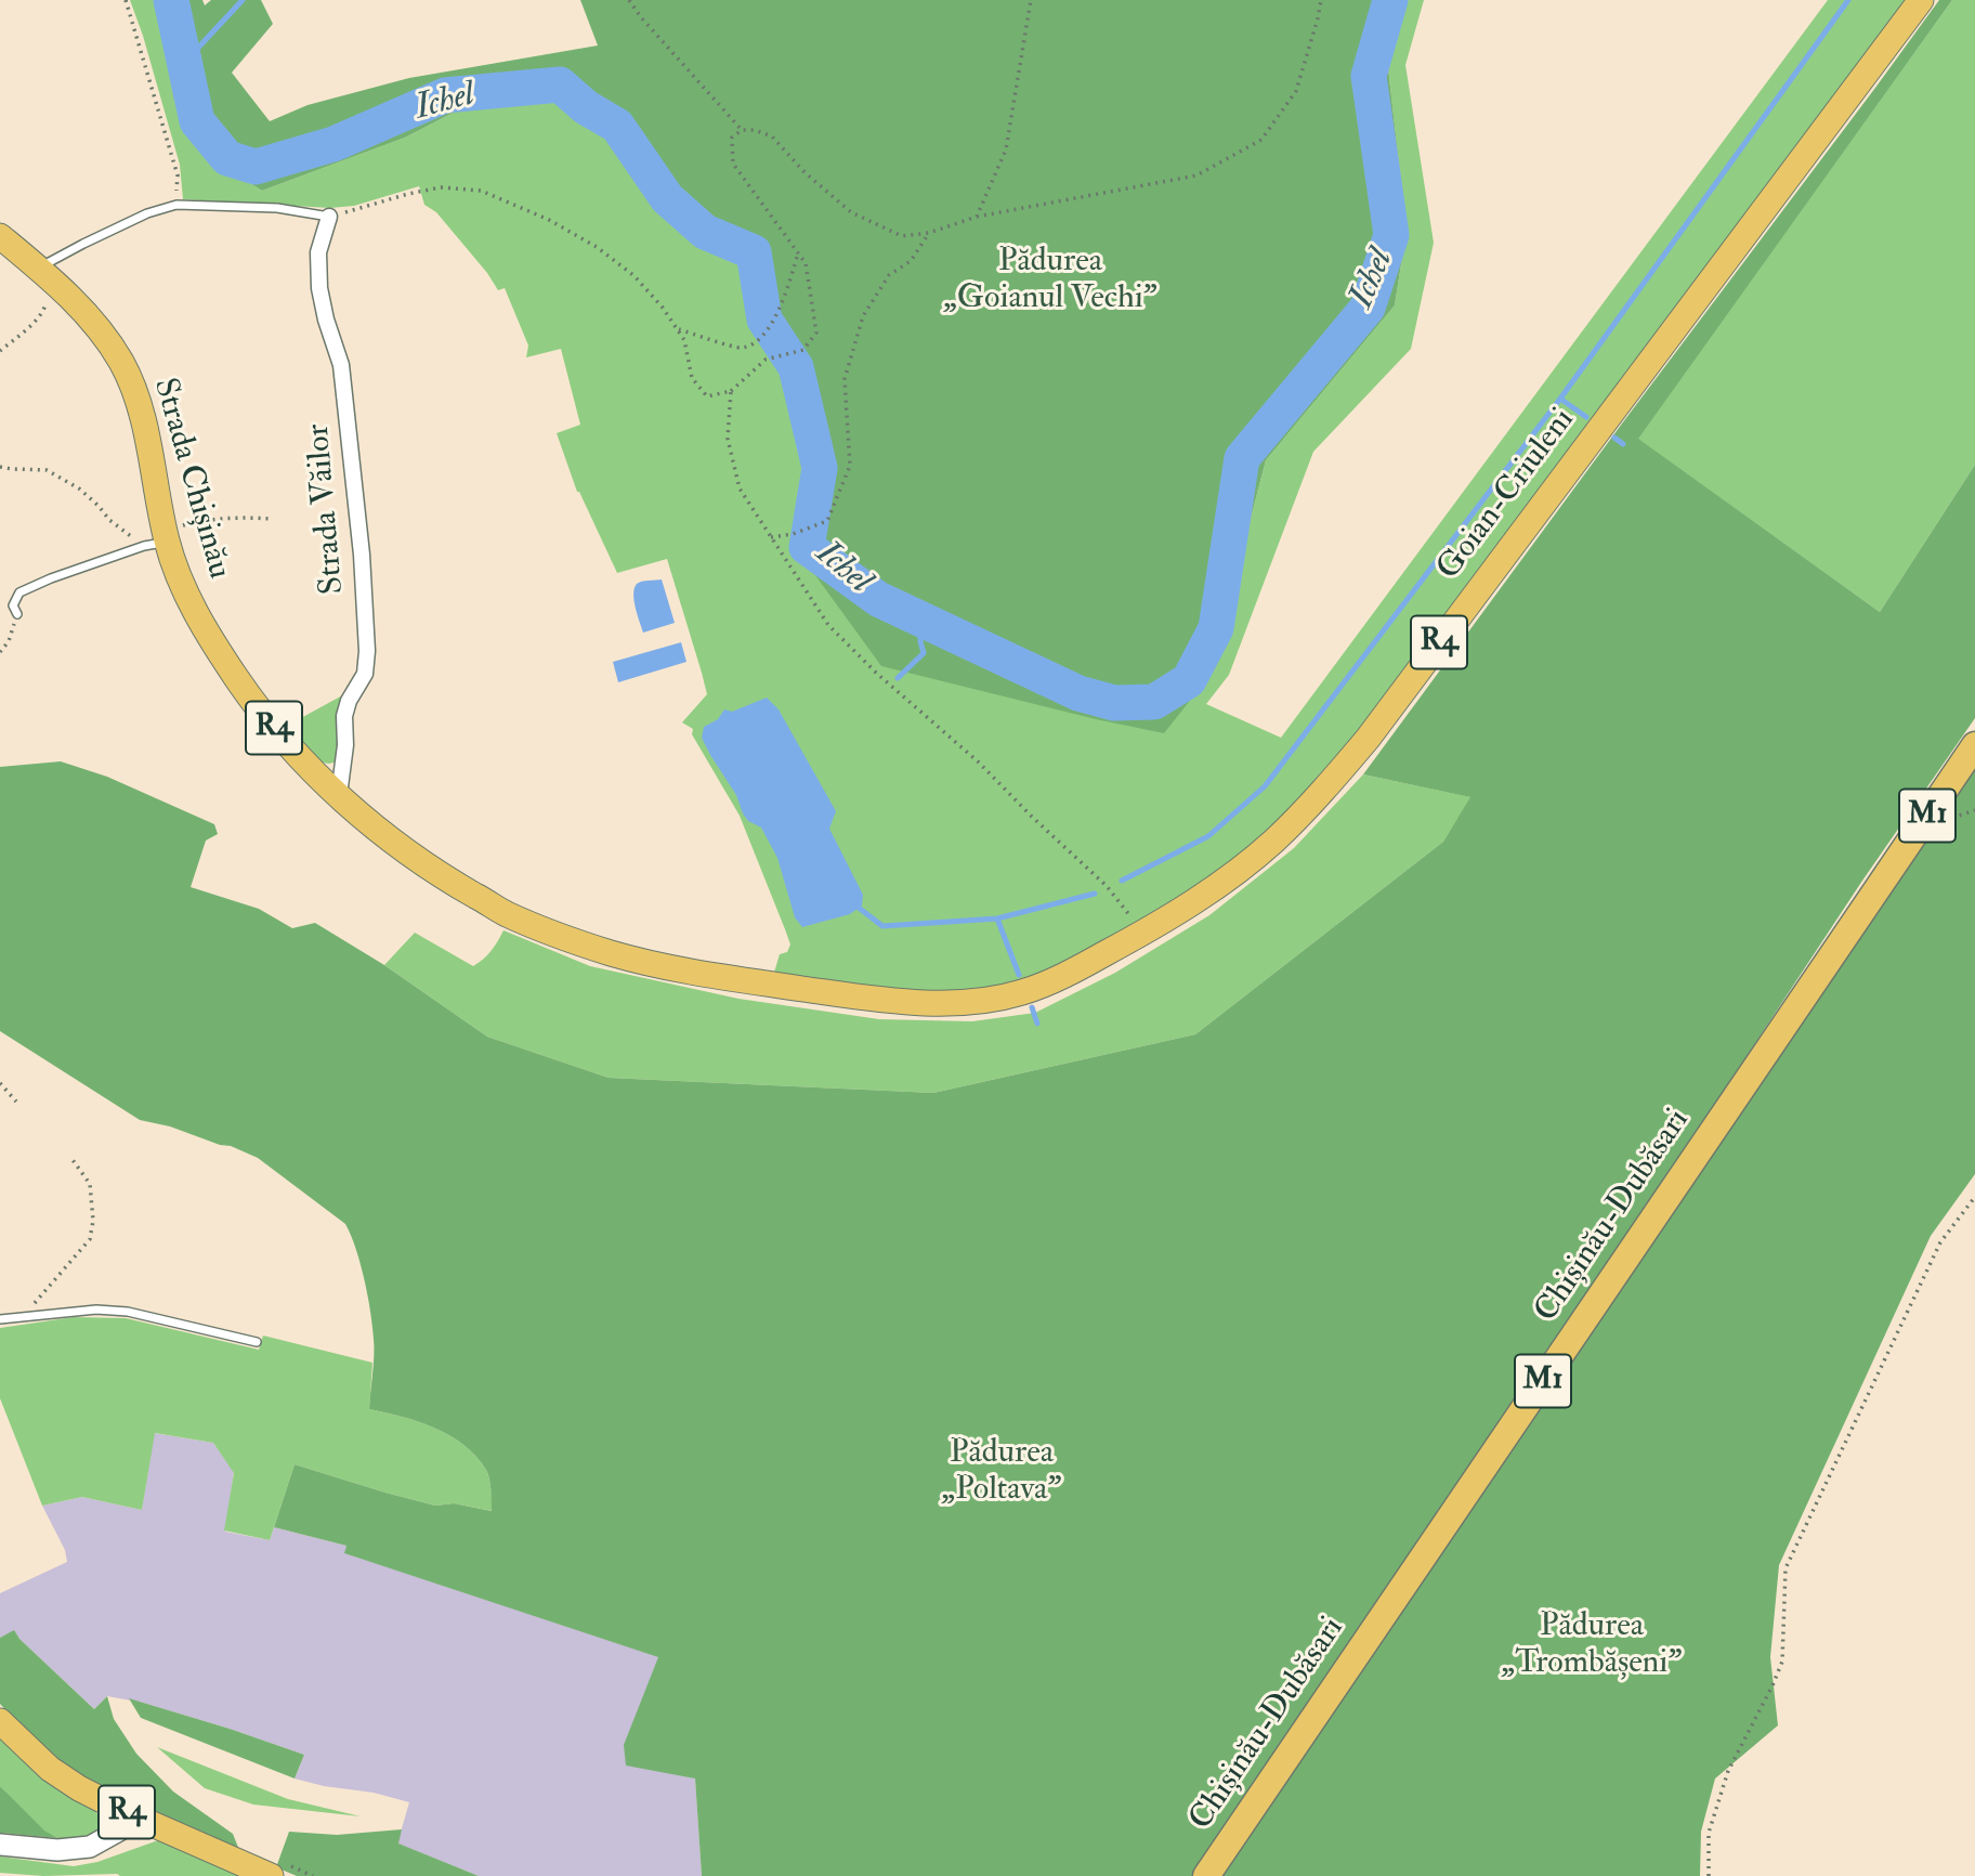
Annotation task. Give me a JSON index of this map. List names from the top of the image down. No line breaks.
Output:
{"streets":{"highway":["M1","Chișinău-Dubăsari"],"main road":["Strada Chișinău","Goian-Criuleni","R4"],"street":["Strada Văilor"]},"crossings":[["Strada Chișinău","Goian-Criuleni"],["Strada Chișinău","Strada Văilor"]],"water":["Ichel"],"parks":["Pădurea „Goianul Vechi”","Pădurea „Poltava”","Pădurea „Trombășeni”"]}
